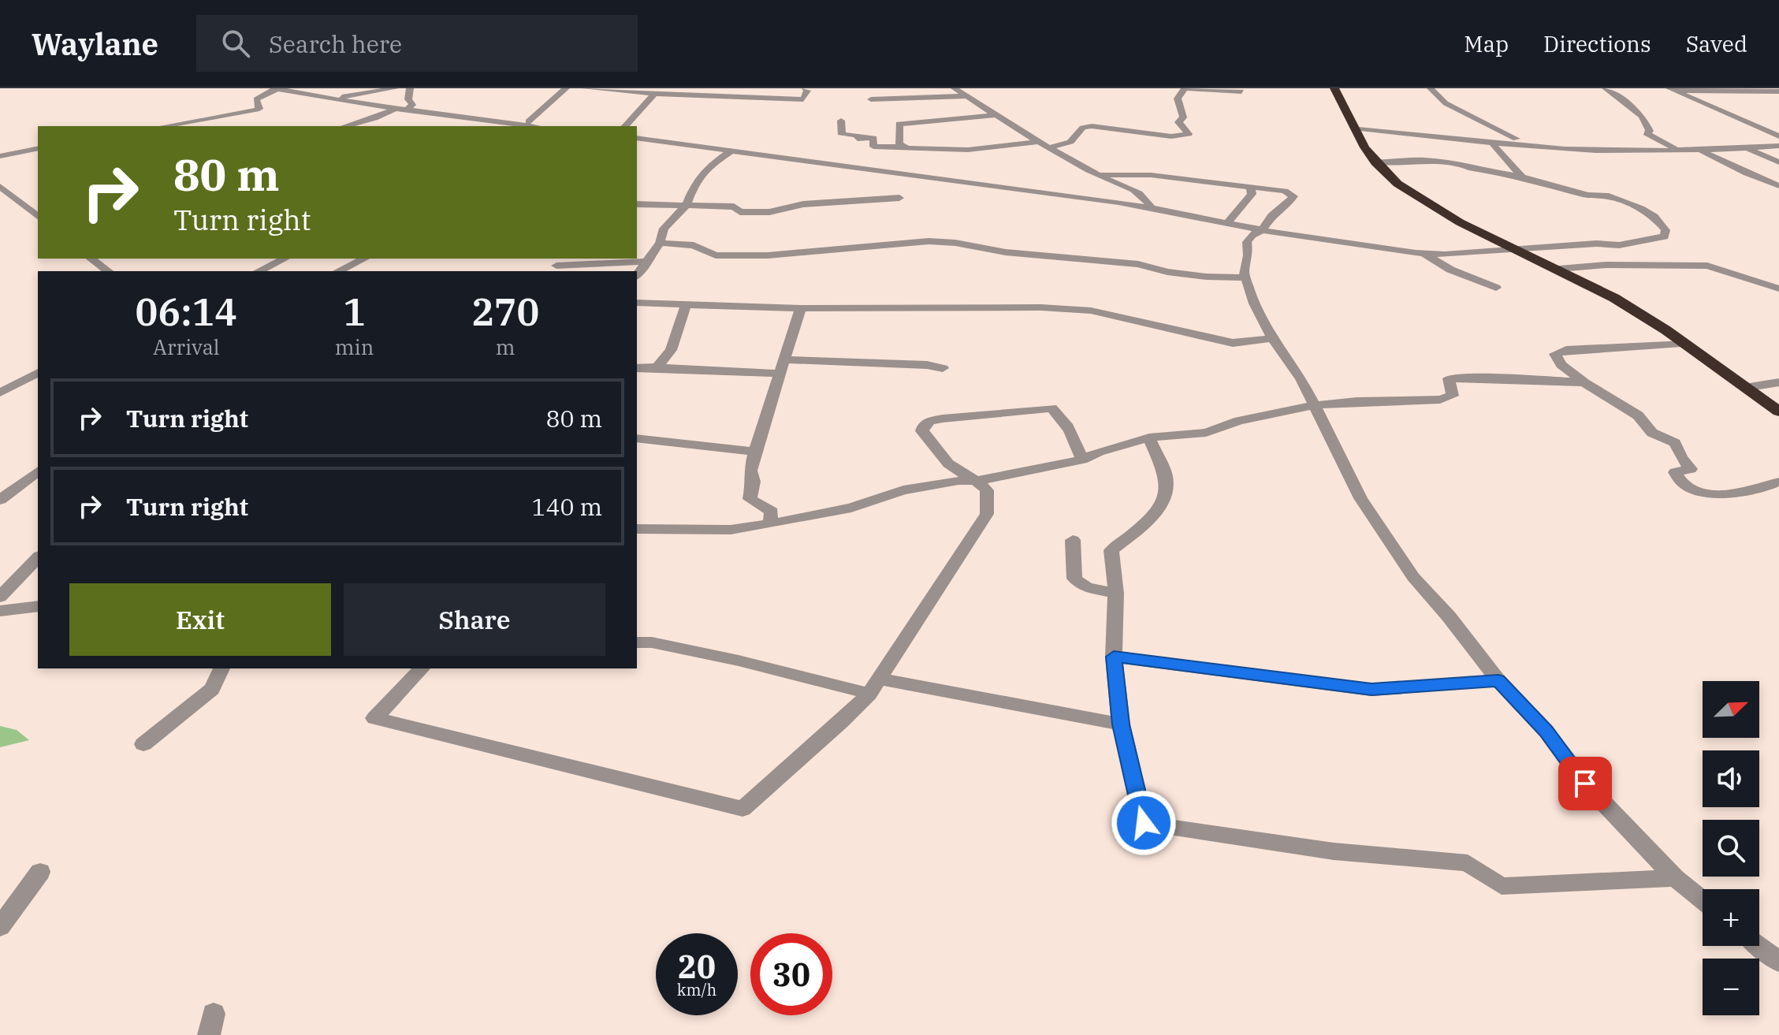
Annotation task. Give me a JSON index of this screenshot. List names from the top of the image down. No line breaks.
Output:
{"north":"top right","page":{"header":"Waylane","search":"Search here","nav":["Map","Directions","Saved"],"turn":["80 m","Turn right"],"eta":["06:14","Arrival","1","min","270","m"],"list":[{"name":"Turn right","value":"80 m"},{"name":"Turn right","value":"140 m"}],"buttons":["Exit","Share"],"map_buttons":["+","−"],"speed":"20 km/h","limit":"30"}}
